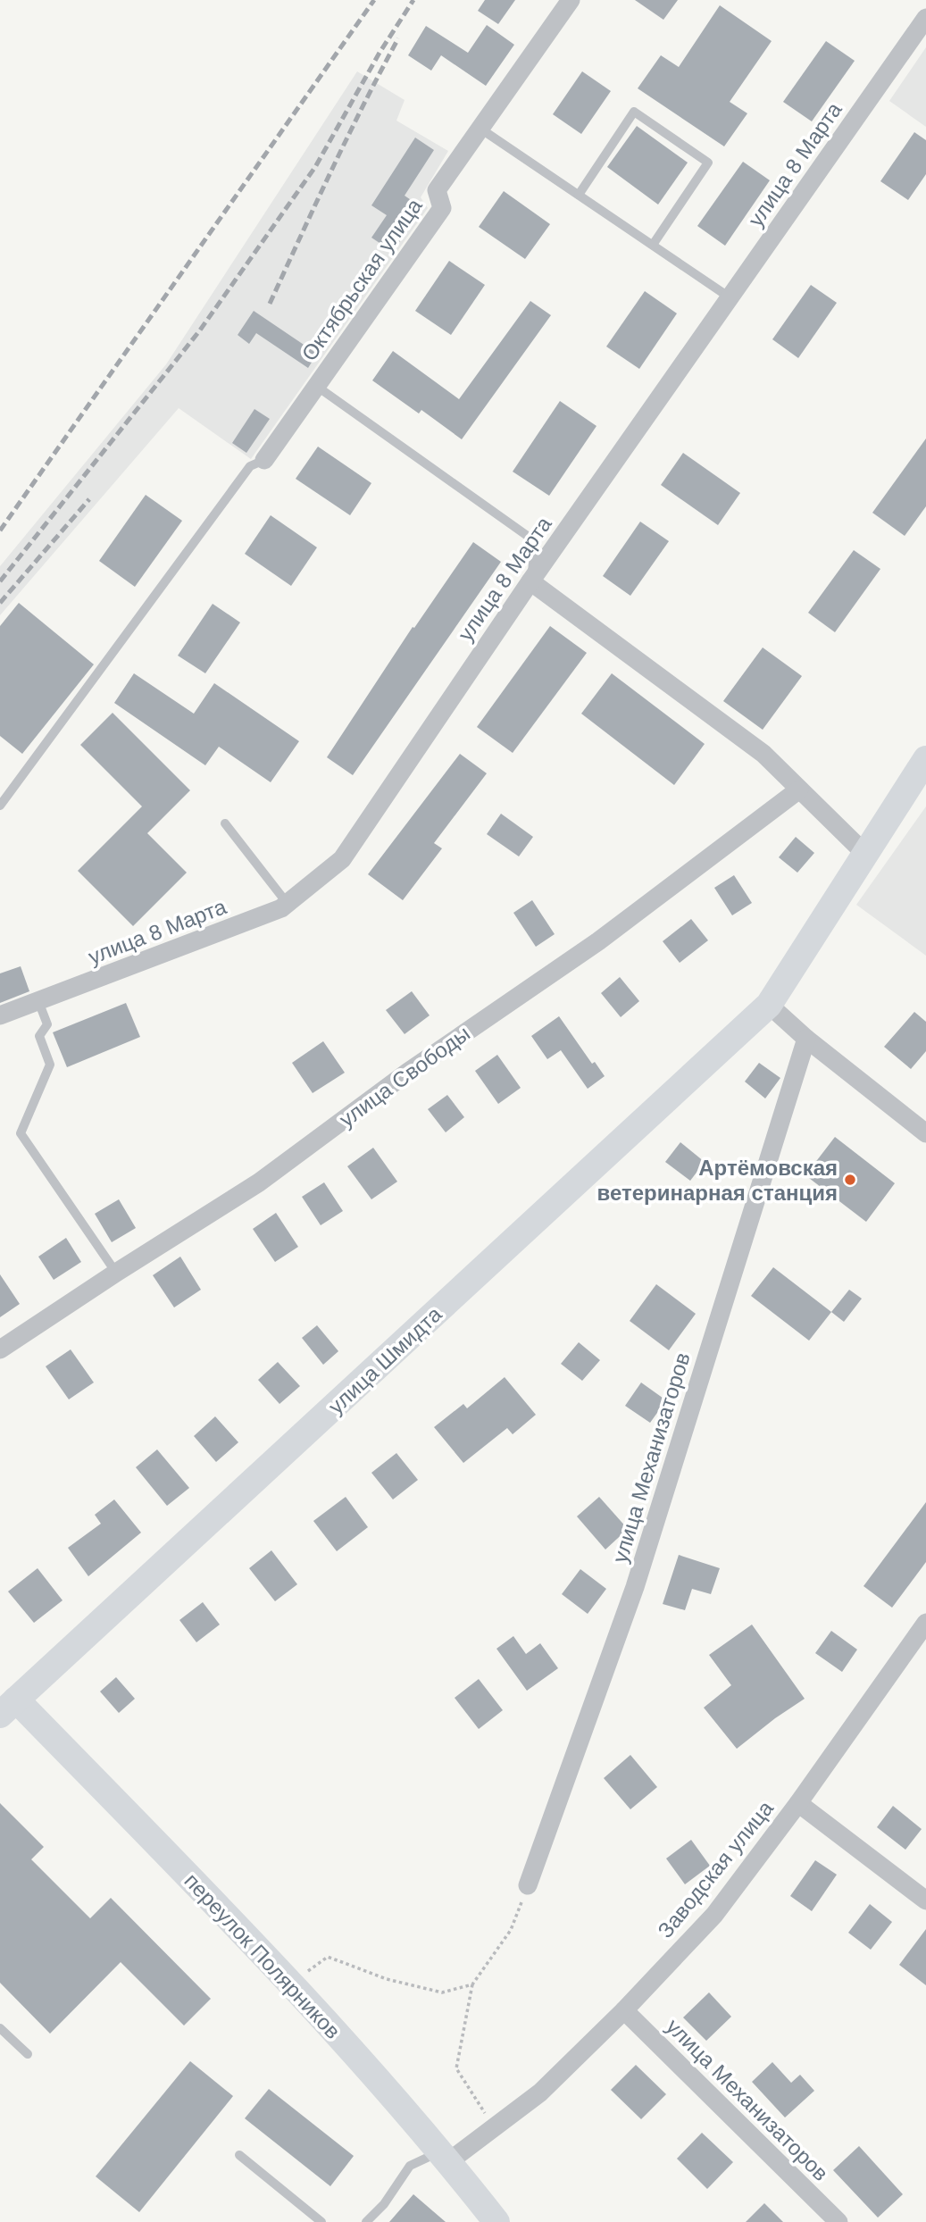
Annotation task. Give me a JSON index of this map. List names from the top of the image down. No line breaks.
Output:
{"streets":{"street":["улица 8 Марта","Октябрьская улица","улица Свободы","улица Шмидта","улица Механизаторов","Заводская улица","переулок Полярников"]},"crossings":[["улица Шмидта","переулок Полярников"],["улица Механизаторов","Заводская улица"],["Заводская улица","переулок Полярников"]],"places":["Артёмовская ветеринарная станция"]}
